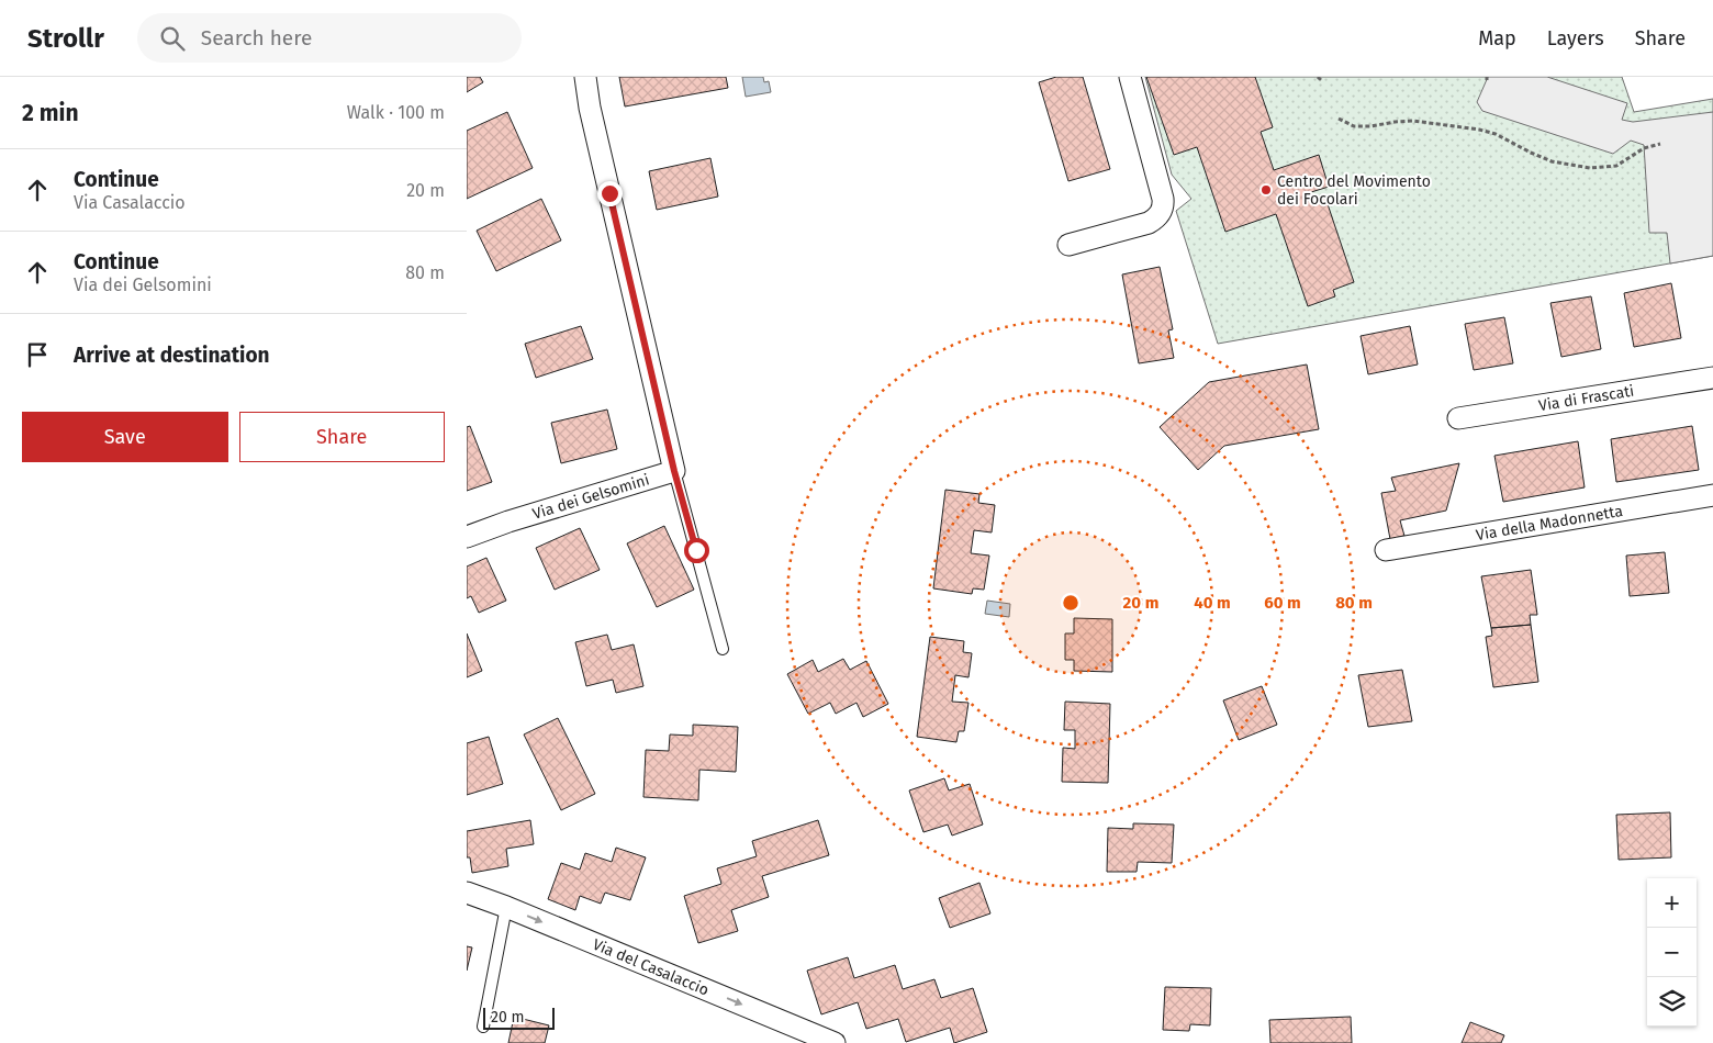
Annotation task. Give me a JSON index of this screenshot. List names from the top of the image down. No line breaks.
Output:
{"streets":{"street":["Via di Frascati","Via dei Gelsomini","Via della Madonnetta","Via del Casalaccio"]},"one_way":["Via del Casalaccio"],"places":["Centro del Movimento dei Focolari"],"scale_bar":"20 m","page":{"header":"Strollr","search":"Search here","nav":["Map","Layers","Share"],"heading":["2 min","Walk · 100 m"],"list":[["Continue","Via Casalaccio","20 m"],["Continue","Via dei Gelsomini","80 m"],"Arrive at destination"],"buttons":["Save","Share"],"map_buttons":["+","−"],"scale":"20 m"},"rings":["20 m","40 m","60 m","80 m"]}
